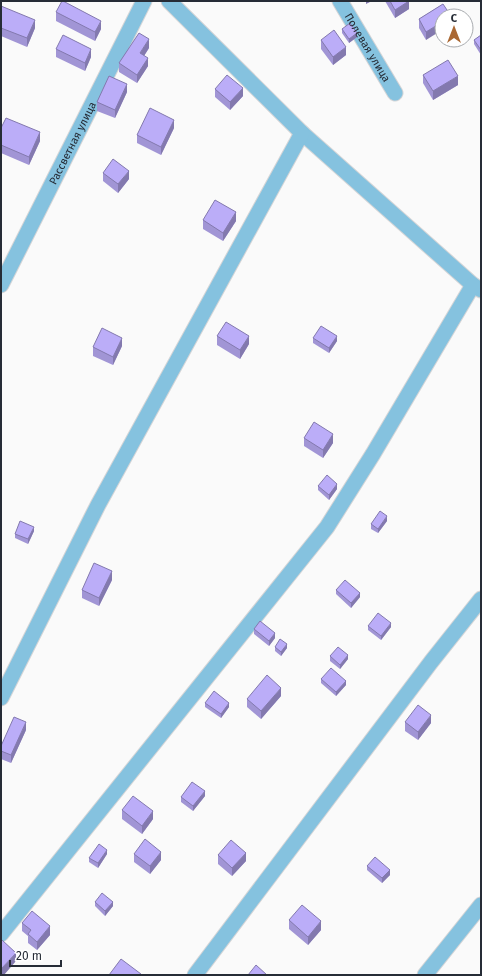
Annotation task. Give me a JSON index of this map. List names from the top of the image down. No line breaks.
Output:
{"streets":{"street":["Полевая улица","Рассветная улица"]},"scale_bar":"20 m","north":"top"}
